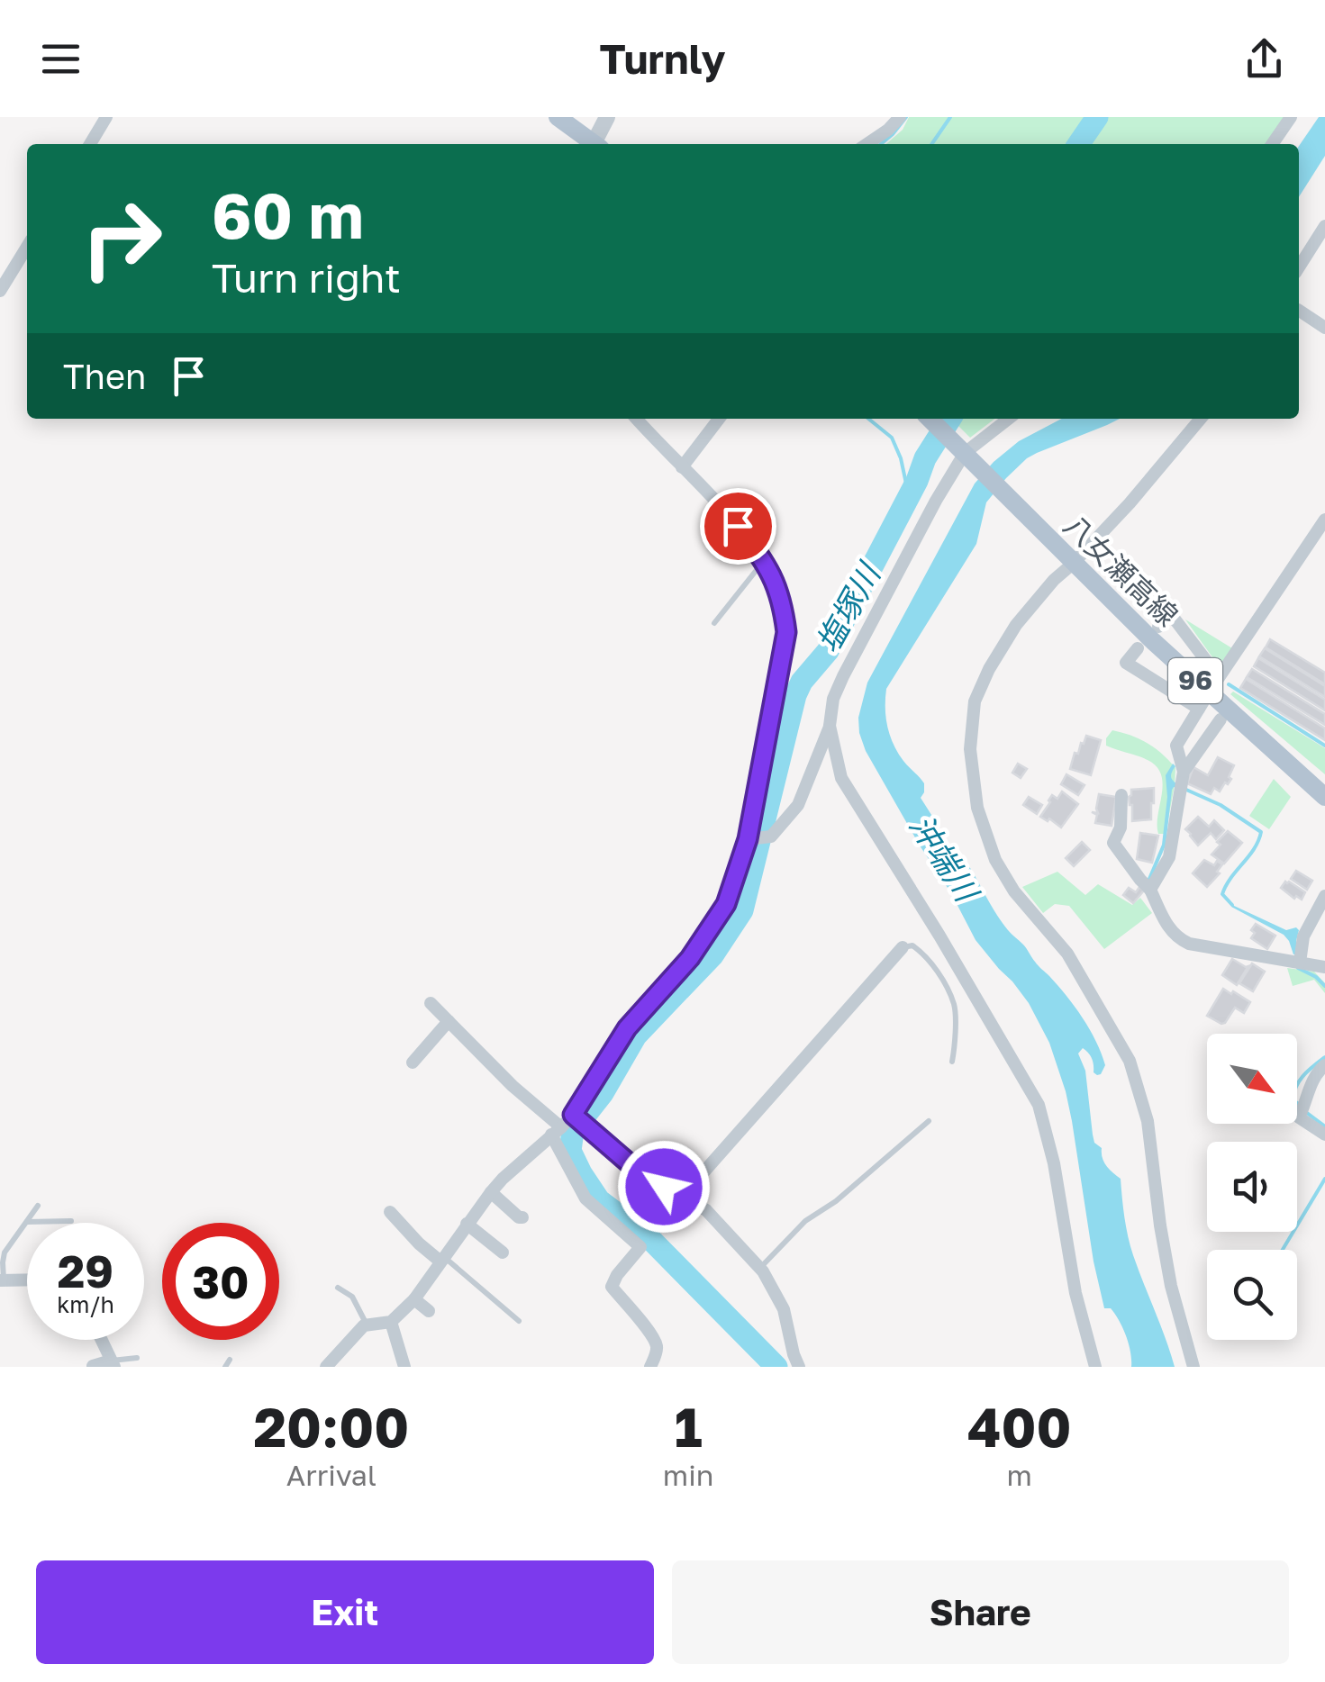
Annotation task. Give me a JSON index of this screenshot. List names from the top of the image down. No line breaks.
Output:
{"streets":{"main road":["八女瀬高線","96"]},"water":["塩塚川","沖端川"],"north":"bottom right","page":{"header":"Turnly","turn":["60 m","Turn right"],"then":"Then","speed":"29 km/h","limit":"30","eta":["20:00","Arrival","1","min","400","m"],"buttons":["Exit","Share"]}}
